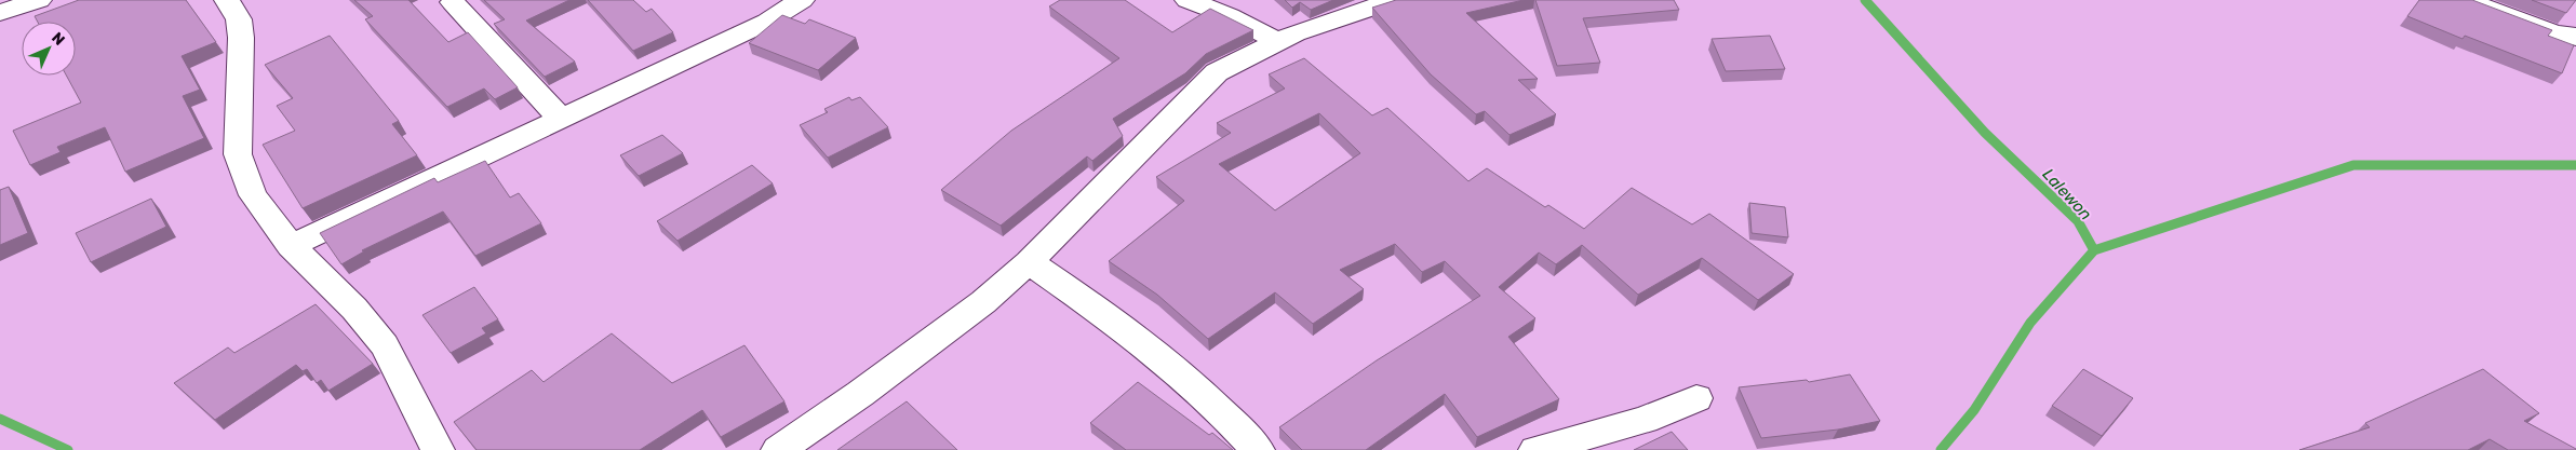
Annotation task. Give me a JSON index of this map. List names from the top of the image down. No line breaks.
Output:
{"water":["Lalewon"],"north":"top right"}
